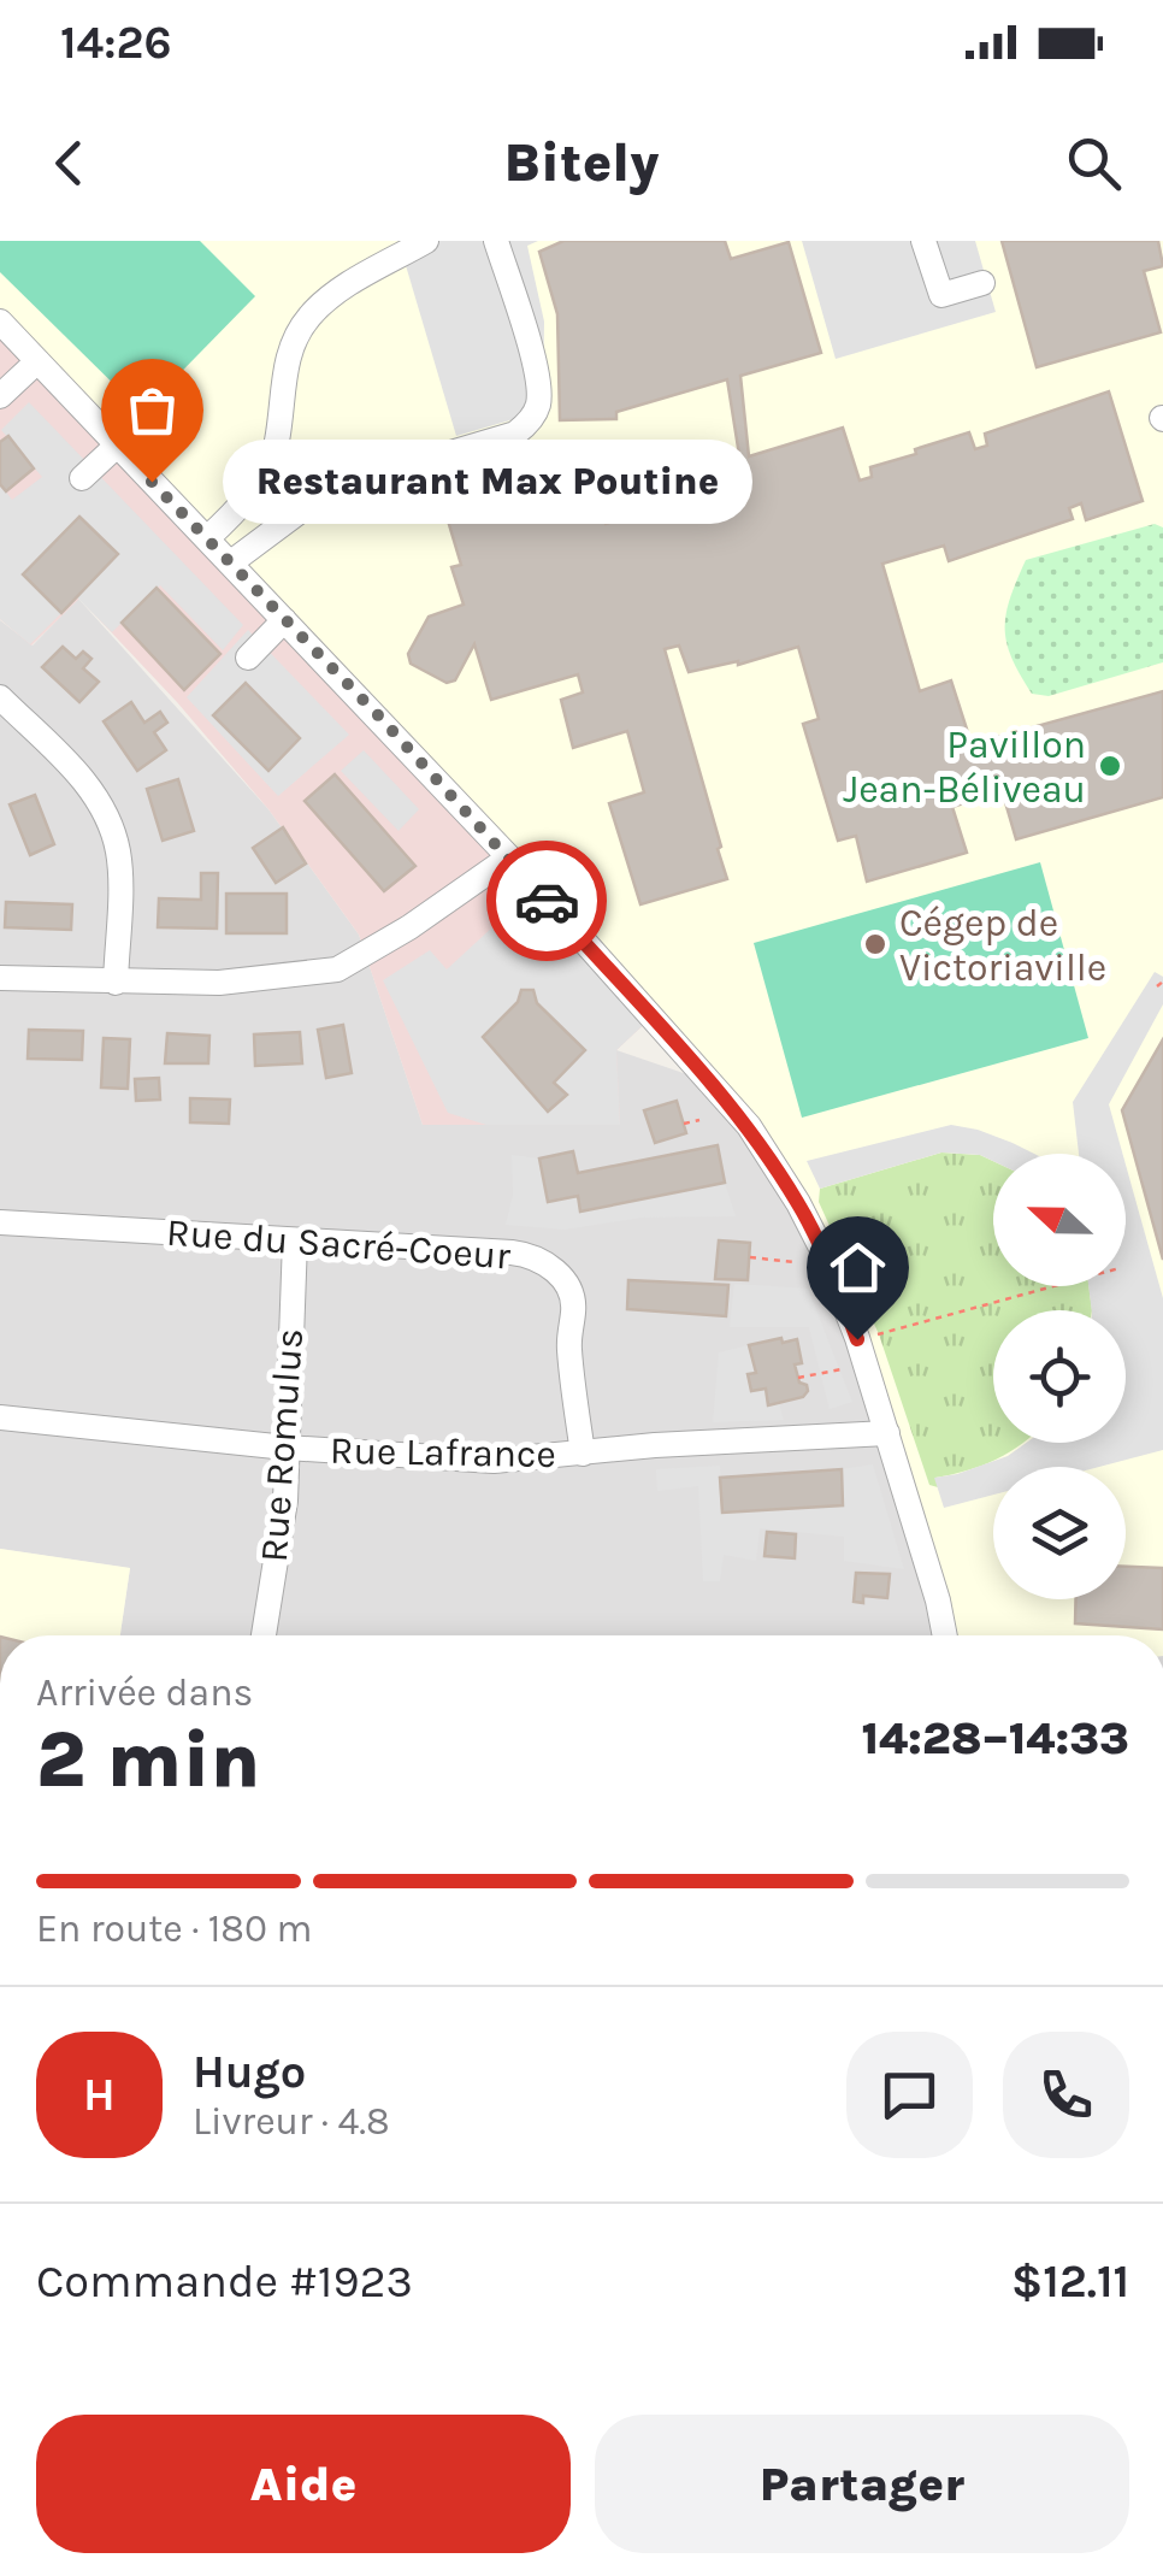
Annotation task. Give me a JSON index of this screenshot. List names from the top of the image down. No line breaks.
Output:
{"streets":{"street":["Rue du Sacré-Coeur","Rue Romulus","Rue Lafrance"]},"crossings":[["Rue du Sacré-Coeur","Rue Romulus"],["Rue du Sacré-Coeur","Rue Lafrance"],["Rue Romulus","Rue Lafrance"]],"places":["Restaurant Max Poutine","Pavillon Jean-Béliveau","Cégep de Victoriaville"],"north":"left","page":{"status":"14:26","header":"Bitely","bubble":"Restaurant Max Poutine","heading":["2 min","Arrivée dans","14:28–14:33"],"panel":["Hugo","Livreur · 4.8","Commande #1923","$12.11"],"bar":"En route · 180 m","round":"H","buttons":["Aide","Partager"]}}
